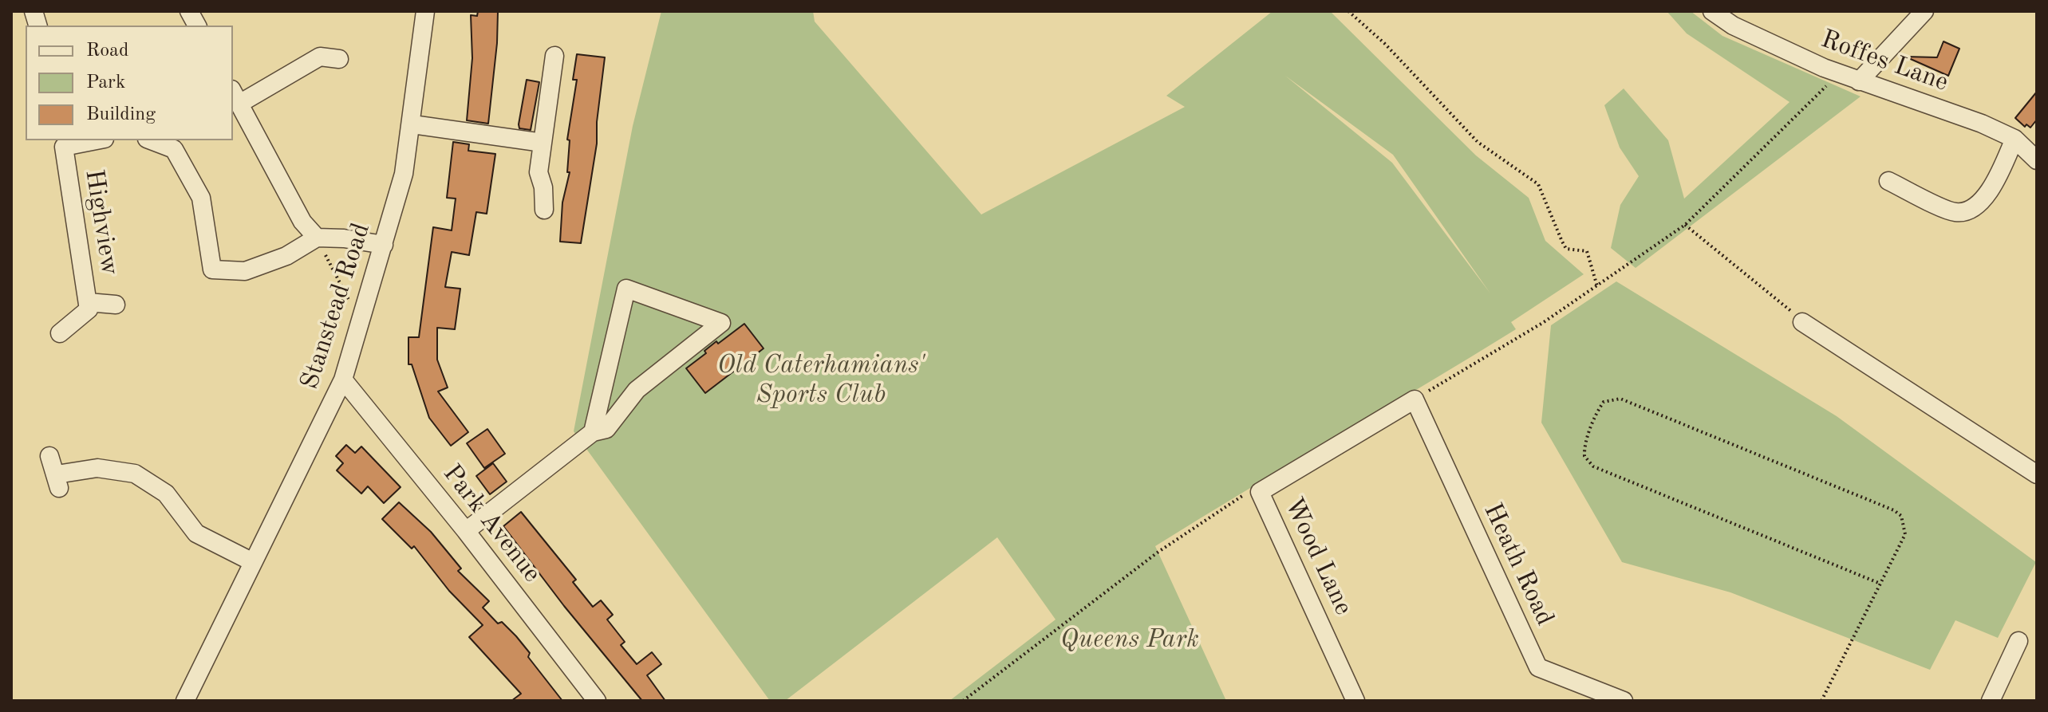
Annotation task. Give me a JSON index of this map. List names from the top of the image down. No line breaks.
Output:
{"streets":{"street":["Roffes Lane","Highview","Stanstead Road","Park Avenue","Wood Lane","Heath Road"]},"crossings":[["Stanstead Road","Park Avenue"],["Wood Lane","Heath Road"]],"parks":["Old Caterhamians' Sports Club","Queens Park"],"legend":["Road","Park","Building"]}
